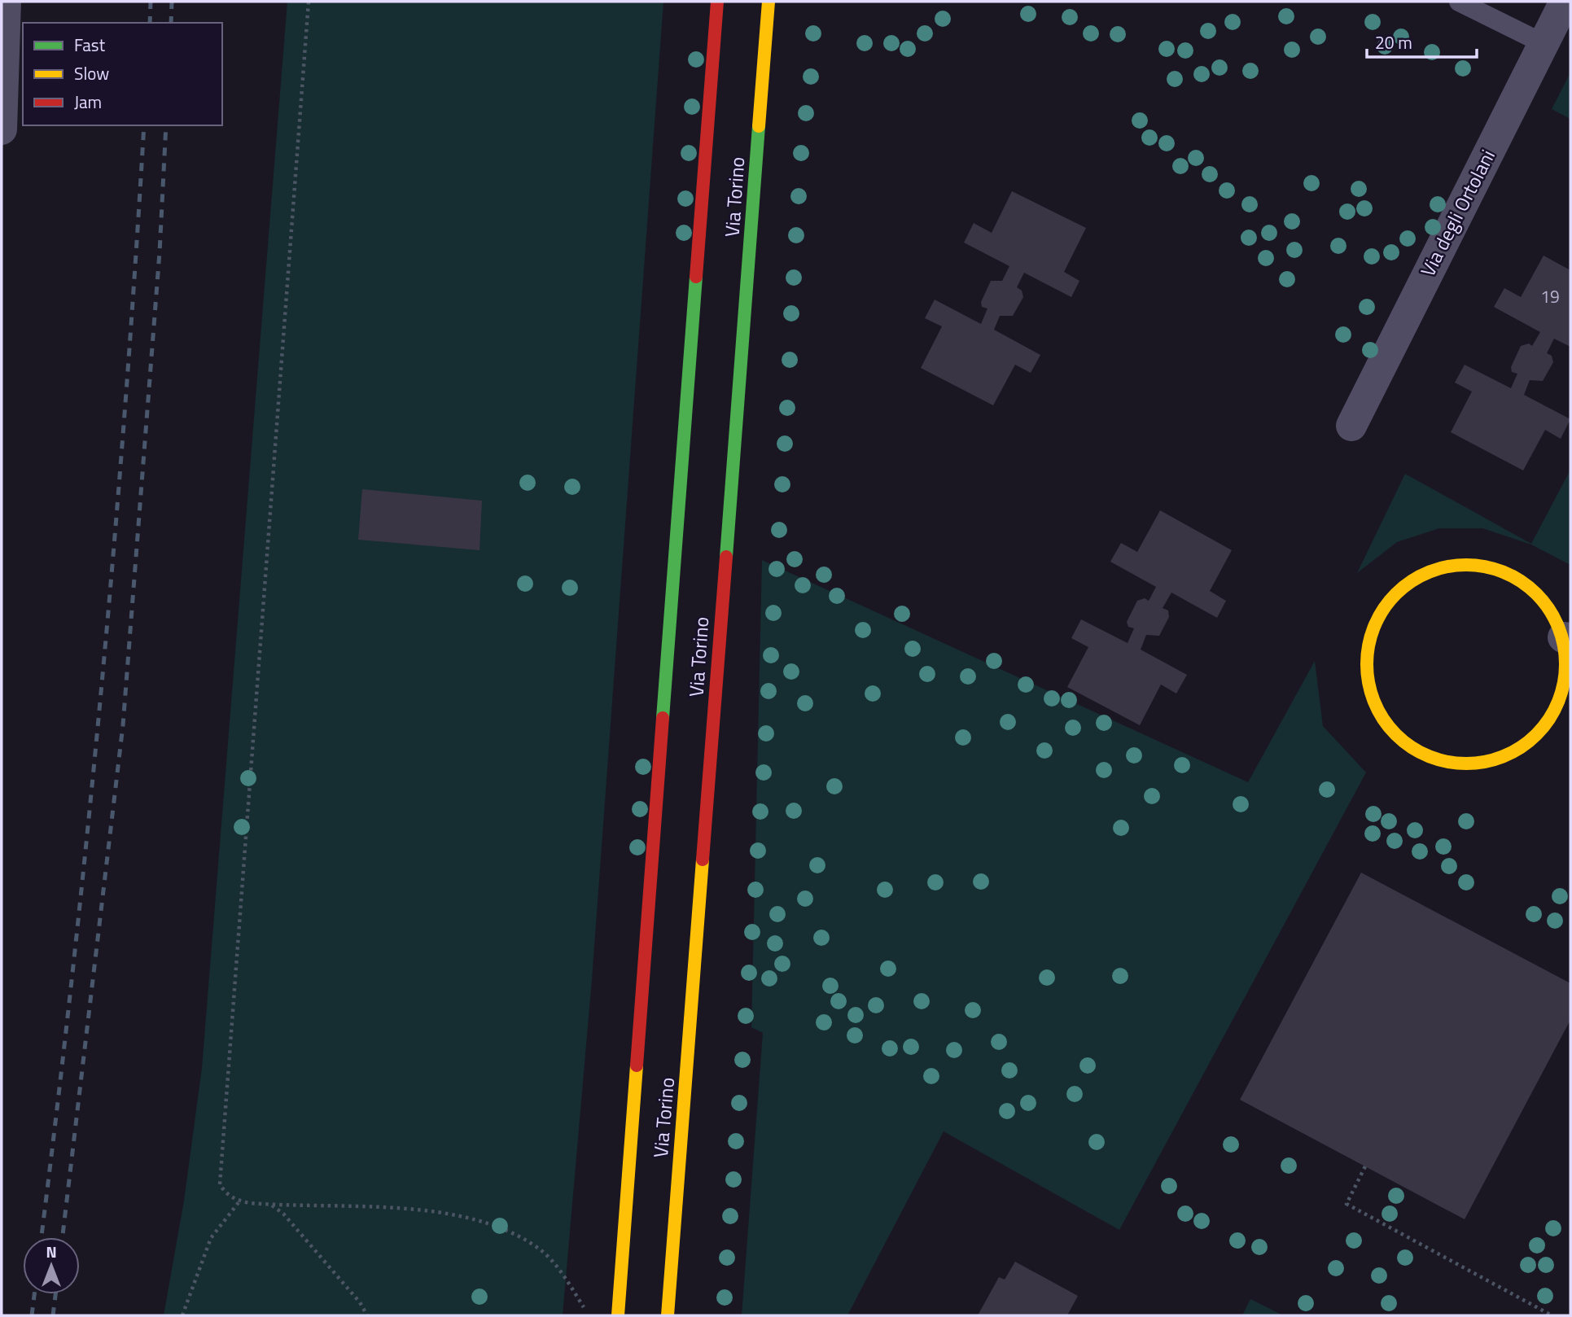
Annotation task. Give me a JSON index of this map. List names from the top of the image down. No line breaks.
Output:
{"streets":{"main road":["Via Torino"],"street":["Via degli Ortolani"]},"house_numbers":["19"],"legend":["Fast","Slow","Jam"],"scale_bar":"20 m","north":"top"}
